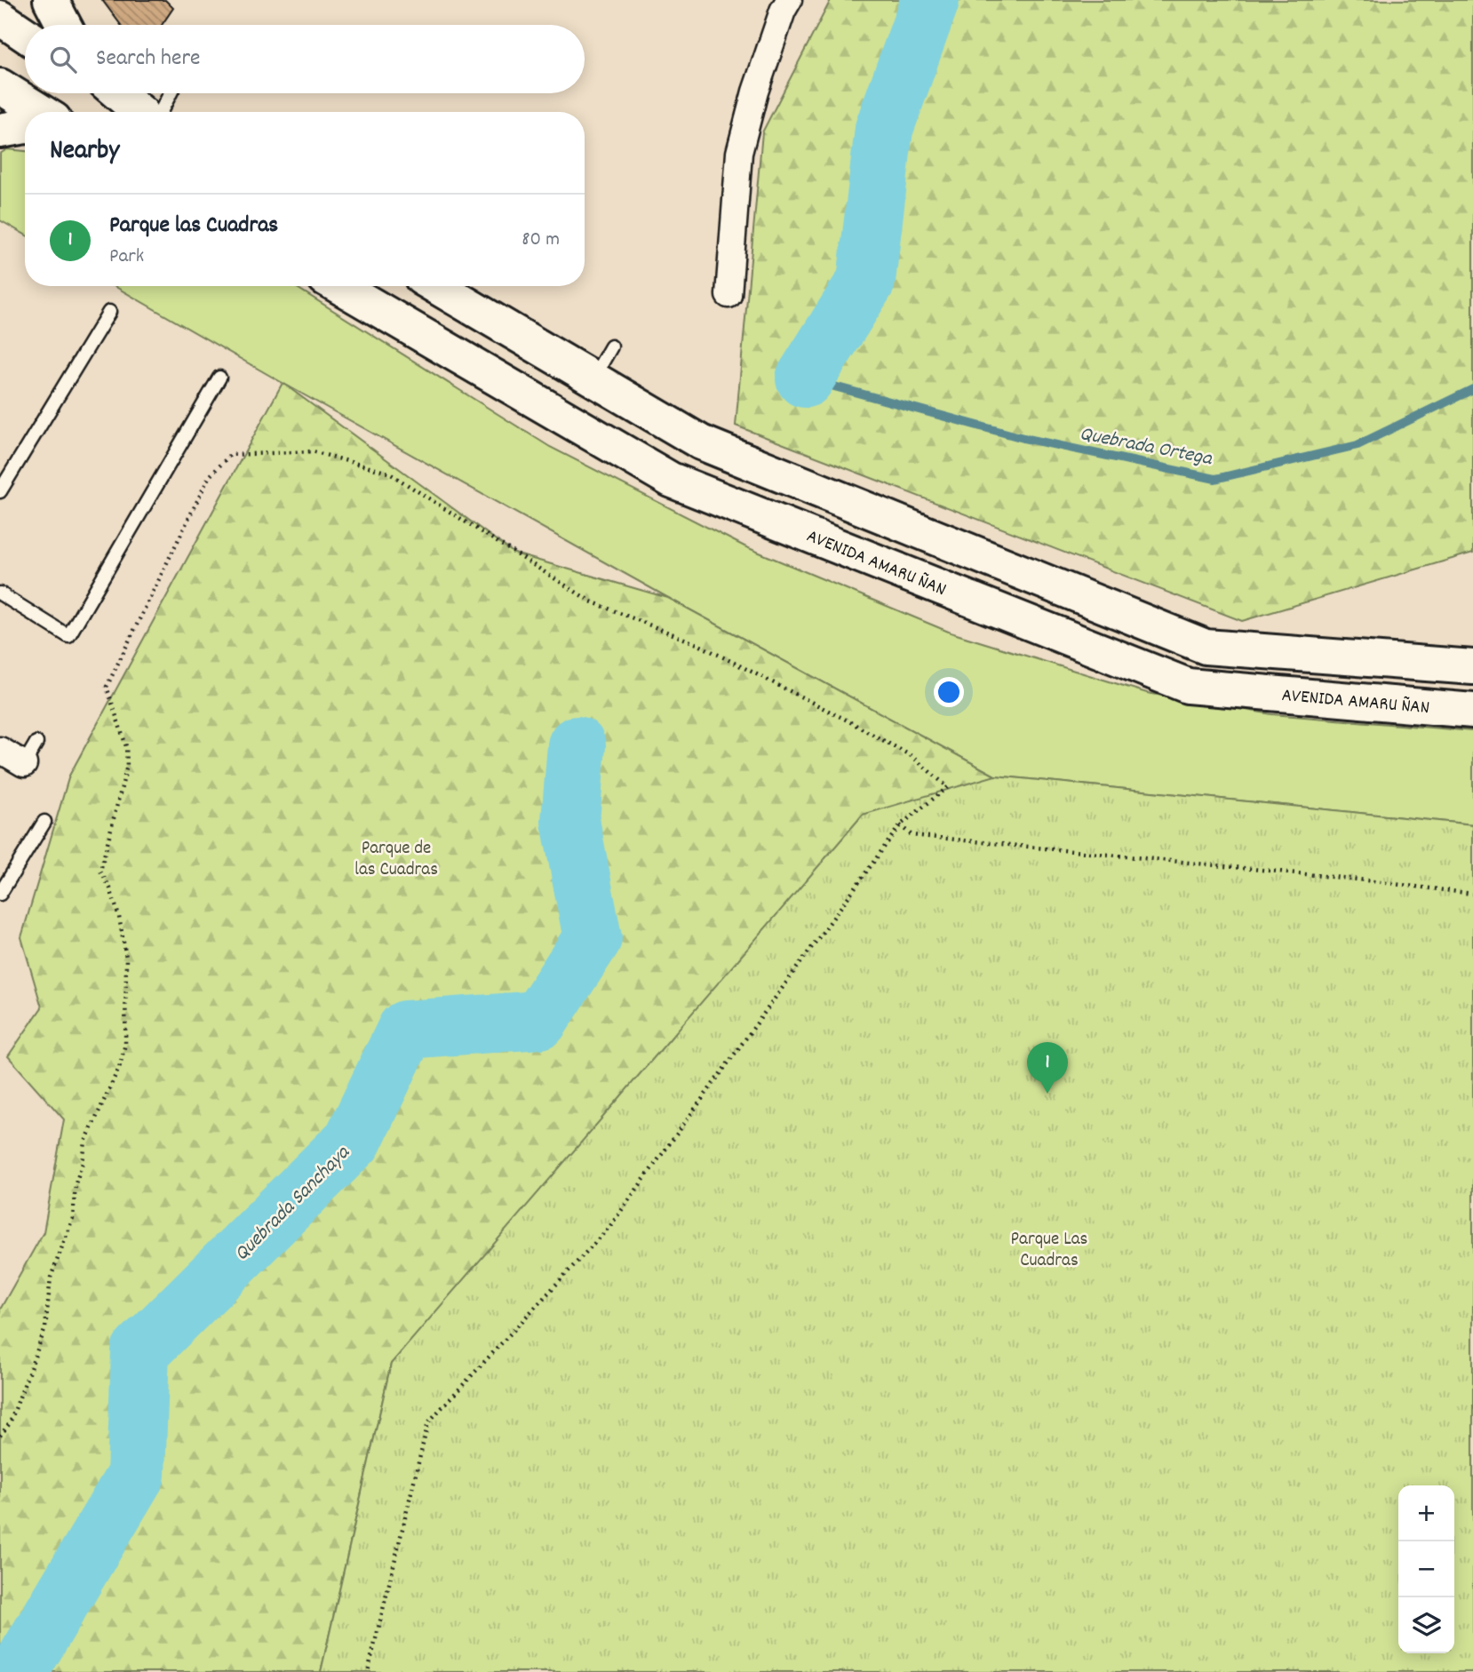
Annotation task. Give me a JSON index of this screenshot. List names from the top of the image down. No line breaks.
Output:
{"streets":{"main road":["AVENIDA AMARU ÑAN"]},"water":["Quebrada Ortega","Quebrada Sanchaya"],"parks":["Parque de las Cuadras","Parque Las Cuadras"],"page":{"search":"Search here","heading":"Nearby","list":[{"mark":"1","name":"Parque las Cuadras","note":"Park","value":"80 m"}],"pins":"1","map_buttons":["+","−"]}}
